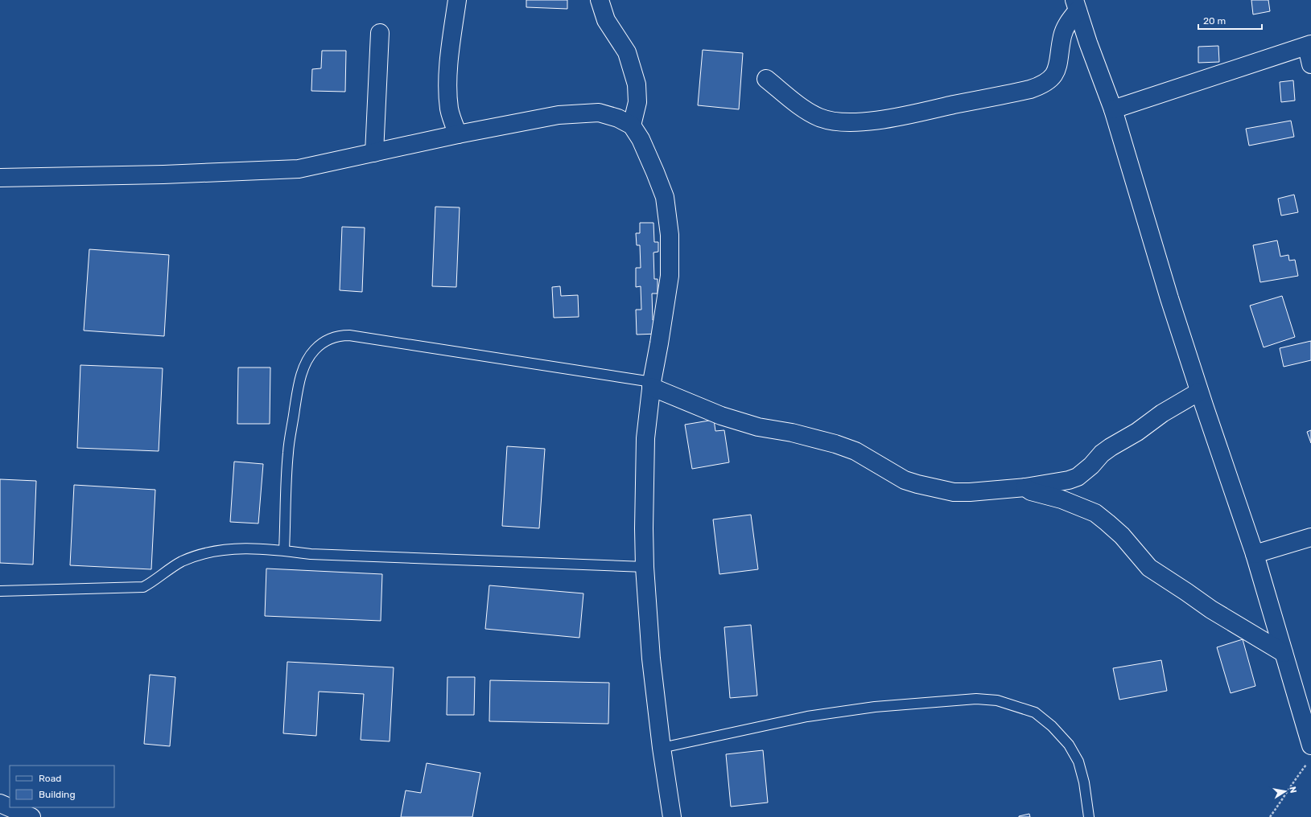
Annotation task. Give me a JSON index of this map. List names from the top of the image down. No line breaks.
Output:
{"legend":["Road","Building"],"scale_bar":"20 m","north":"right"}
